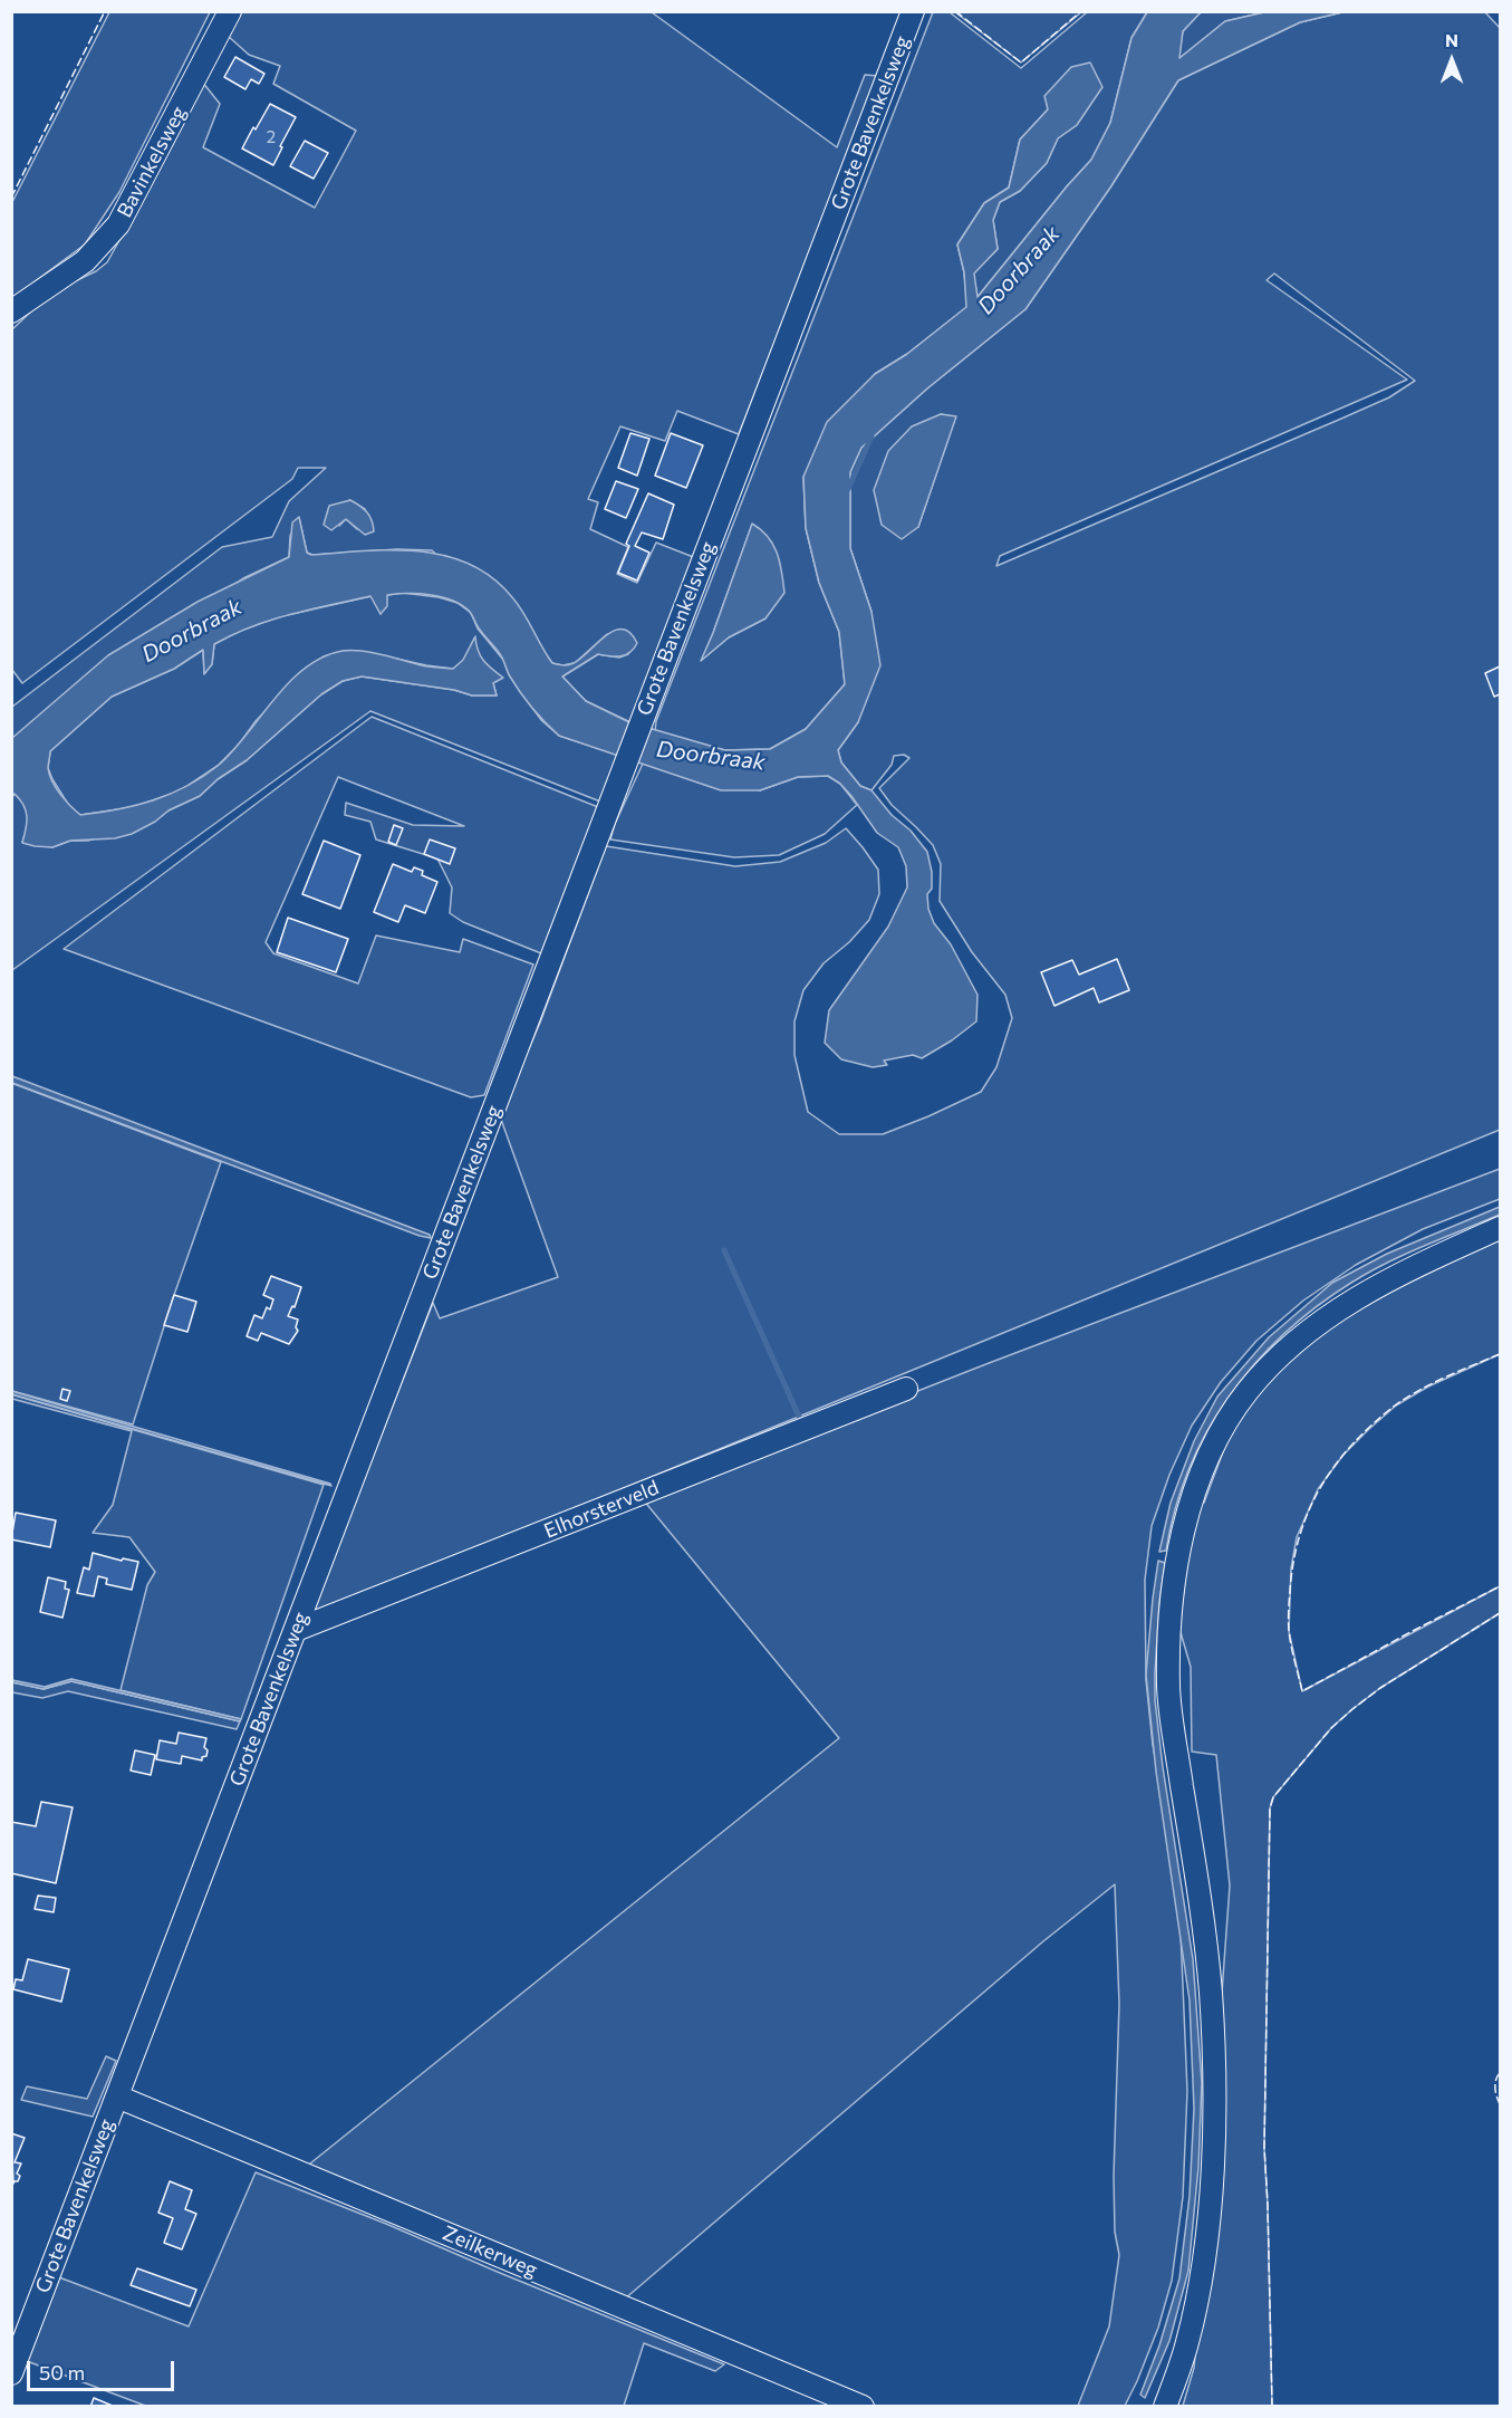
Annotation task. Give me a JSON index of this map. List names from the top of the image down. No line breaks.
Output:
{"streets":{"street":["Grote Bavenkelsweg","Bavinkelsweg","Elhorsterveld","Zeilkerweg"]},"crossings":[["Grote Bavenkelsweg","Elhorsterveld"],["Grote Bavenkelsweg","Zeilkerweg"]],"water":["Doorbraak"],"house_numbers":["2"],"scale_bar":"50 m","north":"top"}
